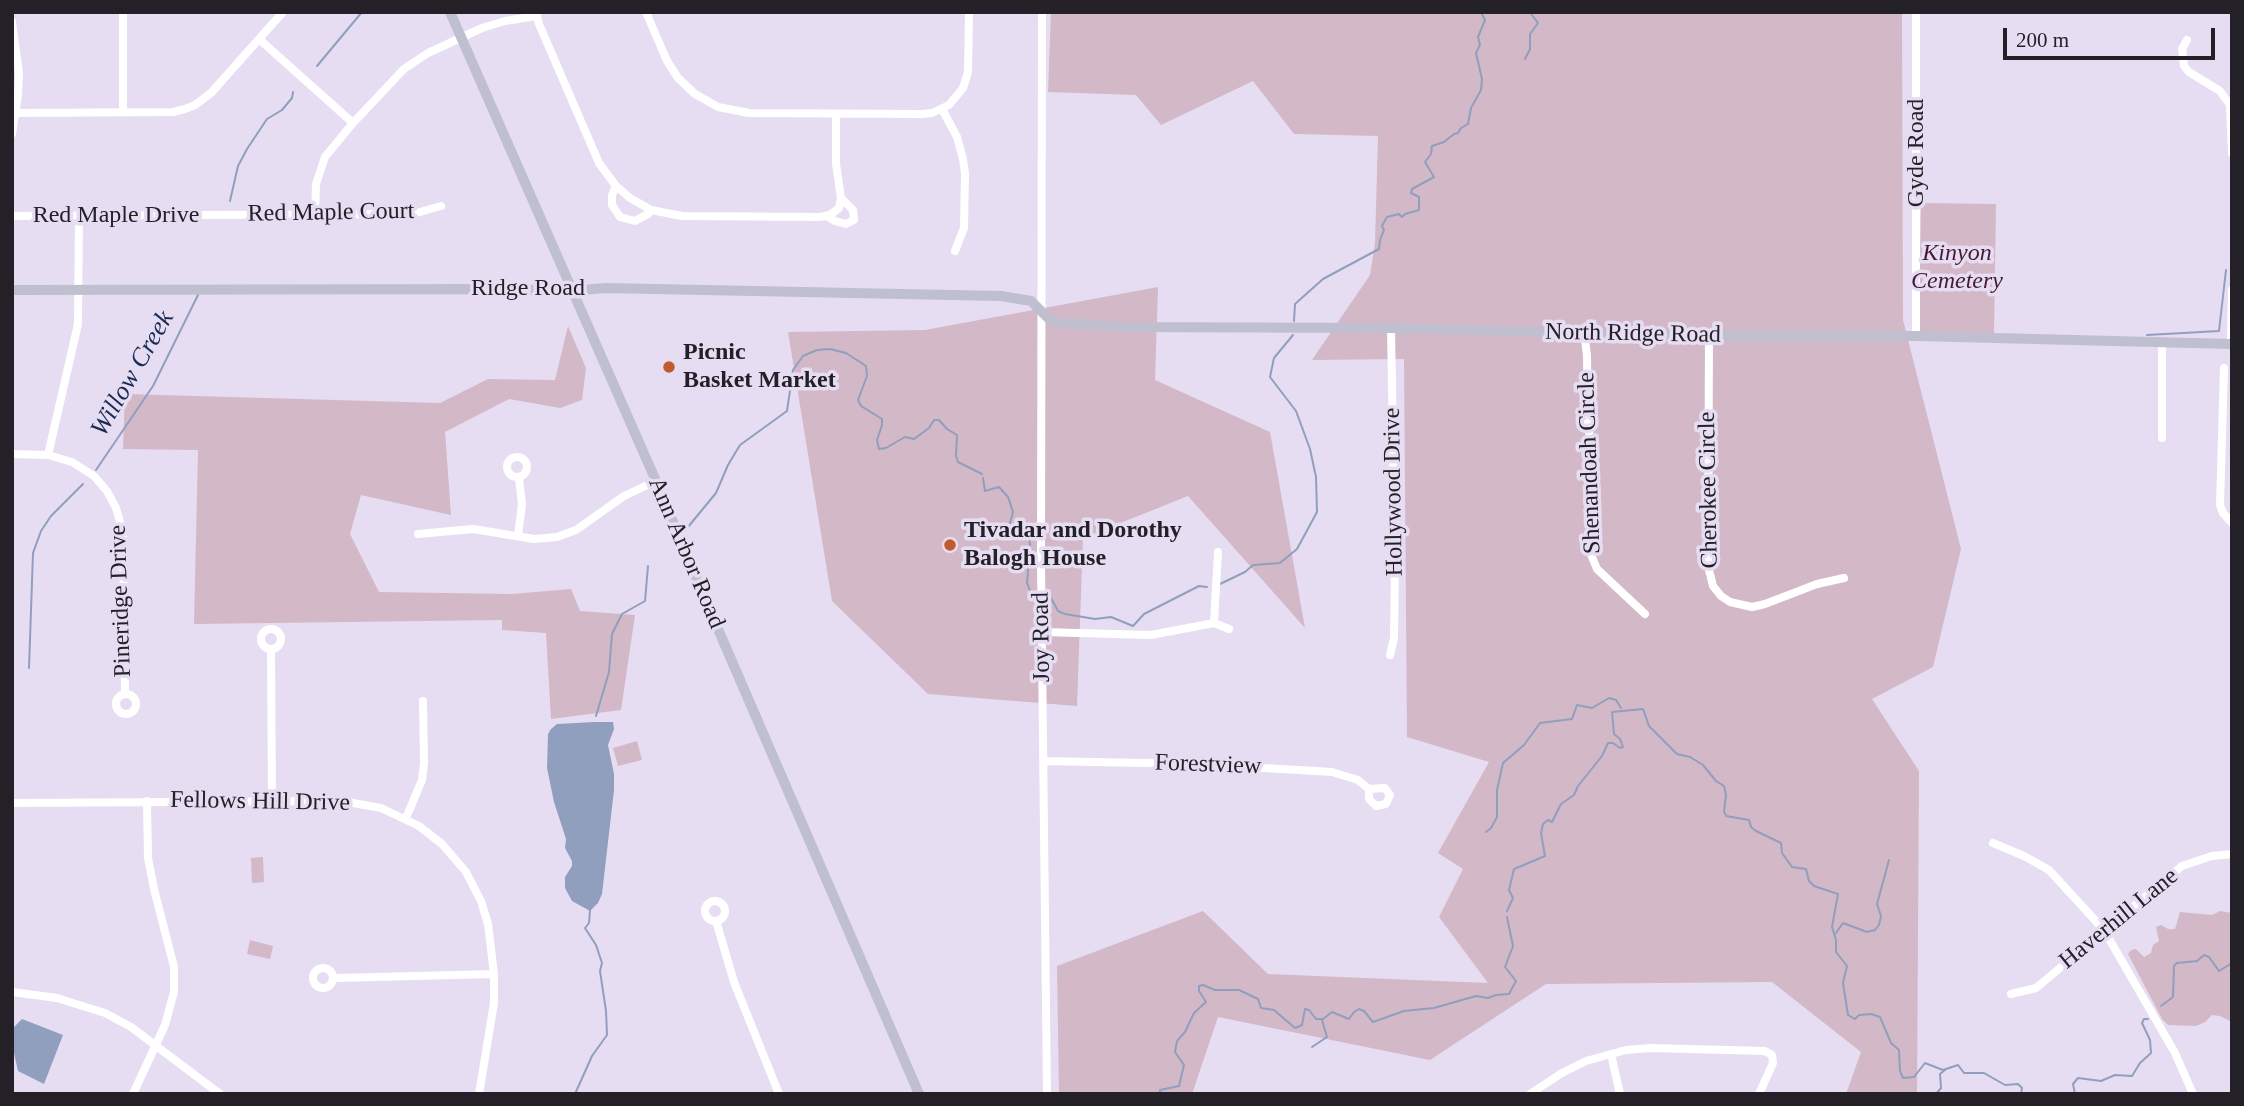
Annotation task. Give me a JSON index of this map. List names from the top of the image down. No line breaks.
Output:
{"streets":{"street":["Gyde Road","Red Maple Court","Red Maple Drive","Ridge Road","North Ridge Road","Shenandoah Circle","Cherokee Circle","Hollywood Drive","Ann Arbor Road","Pineridge Drive","Joy Road","Forestview","Fellows Hill Drive","Haverhill Lane"]},"crossings":[["Gyde Road","North Ridge Road"],["Red Maple Court","Red Maple Drive"],["Ridge Road","North Ridge Road"],["Ridge Road","Ann Arbor Road"],["Ridge Road","Joy Road"],["North Ridge Road","Shenandoah Circle"],["North Ridge Road","Cherokee Circle"],["North Ridge Road","Hollywood Drive"],["North Ridge Road","Joy Road"],["Joy Road","Forestview"]],"water":["Willow Creek"],"parks":["Kinyon Cemetery"],"places":["Picnic Basket Market","Tivadar and Dorothy Balogh House"],"scale_bar":"200 m"}
